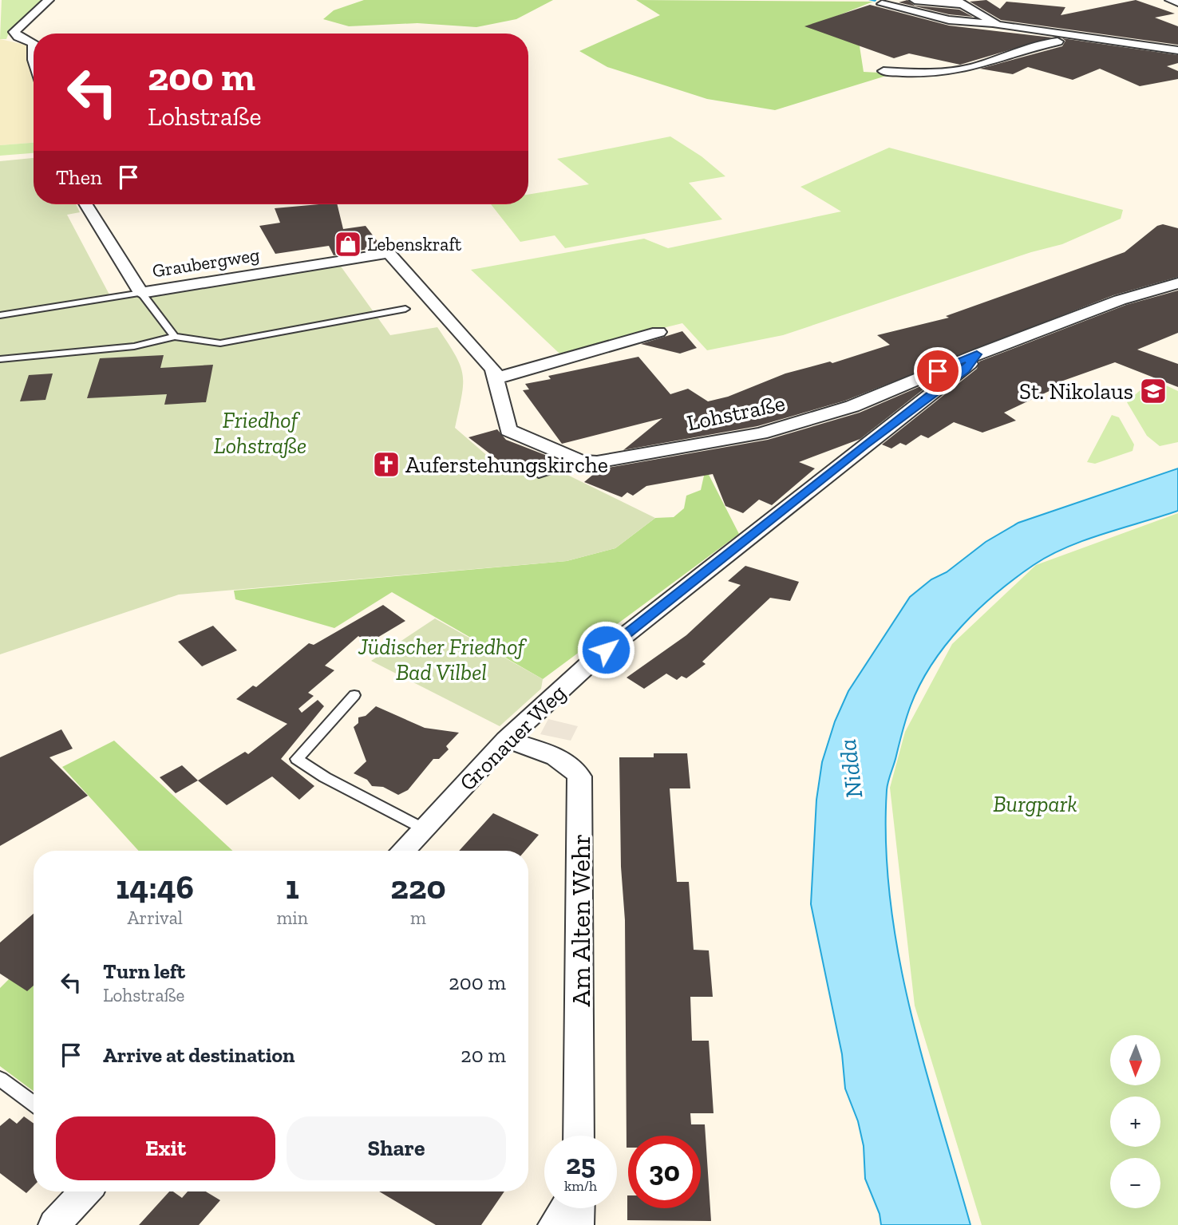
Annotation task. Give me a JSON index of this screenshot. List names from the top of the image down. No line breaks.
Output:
{"streets":{"street":["Graubergweg","Lohstraße","Gronauer Weg","Am Alten Wehr"]},"crossings":[["Graubergweg","Lohstraße"],["Lohstraße","Gronauer Weg"],["Gronauer Weg","Am Alten Wehr"]],"water":["Nidda"],"parks":["Friedhof Lohstraße","Jüdischer Friedhof Bad Vilbel","Burgpark"],"places":{"shop":["Lebenskraft"],"school or university":["St. Nikolaus"],"church":["Auferstehungskirche"]},"north":"bottom","page":{"turn":["200 m","Lohstraße"],"then":"Then","eta":["14:46","Arrival","1","min","220","m"],"list":[{"name":"Turn left","note":"Lohstraße","value":"200 m"},{"name":"Arrive at destination","value":"20 m"}],"map_buttons":["+","−"],"buttons":["Exit","Share"],"speed":"25 km/h","limit":"30"}}
